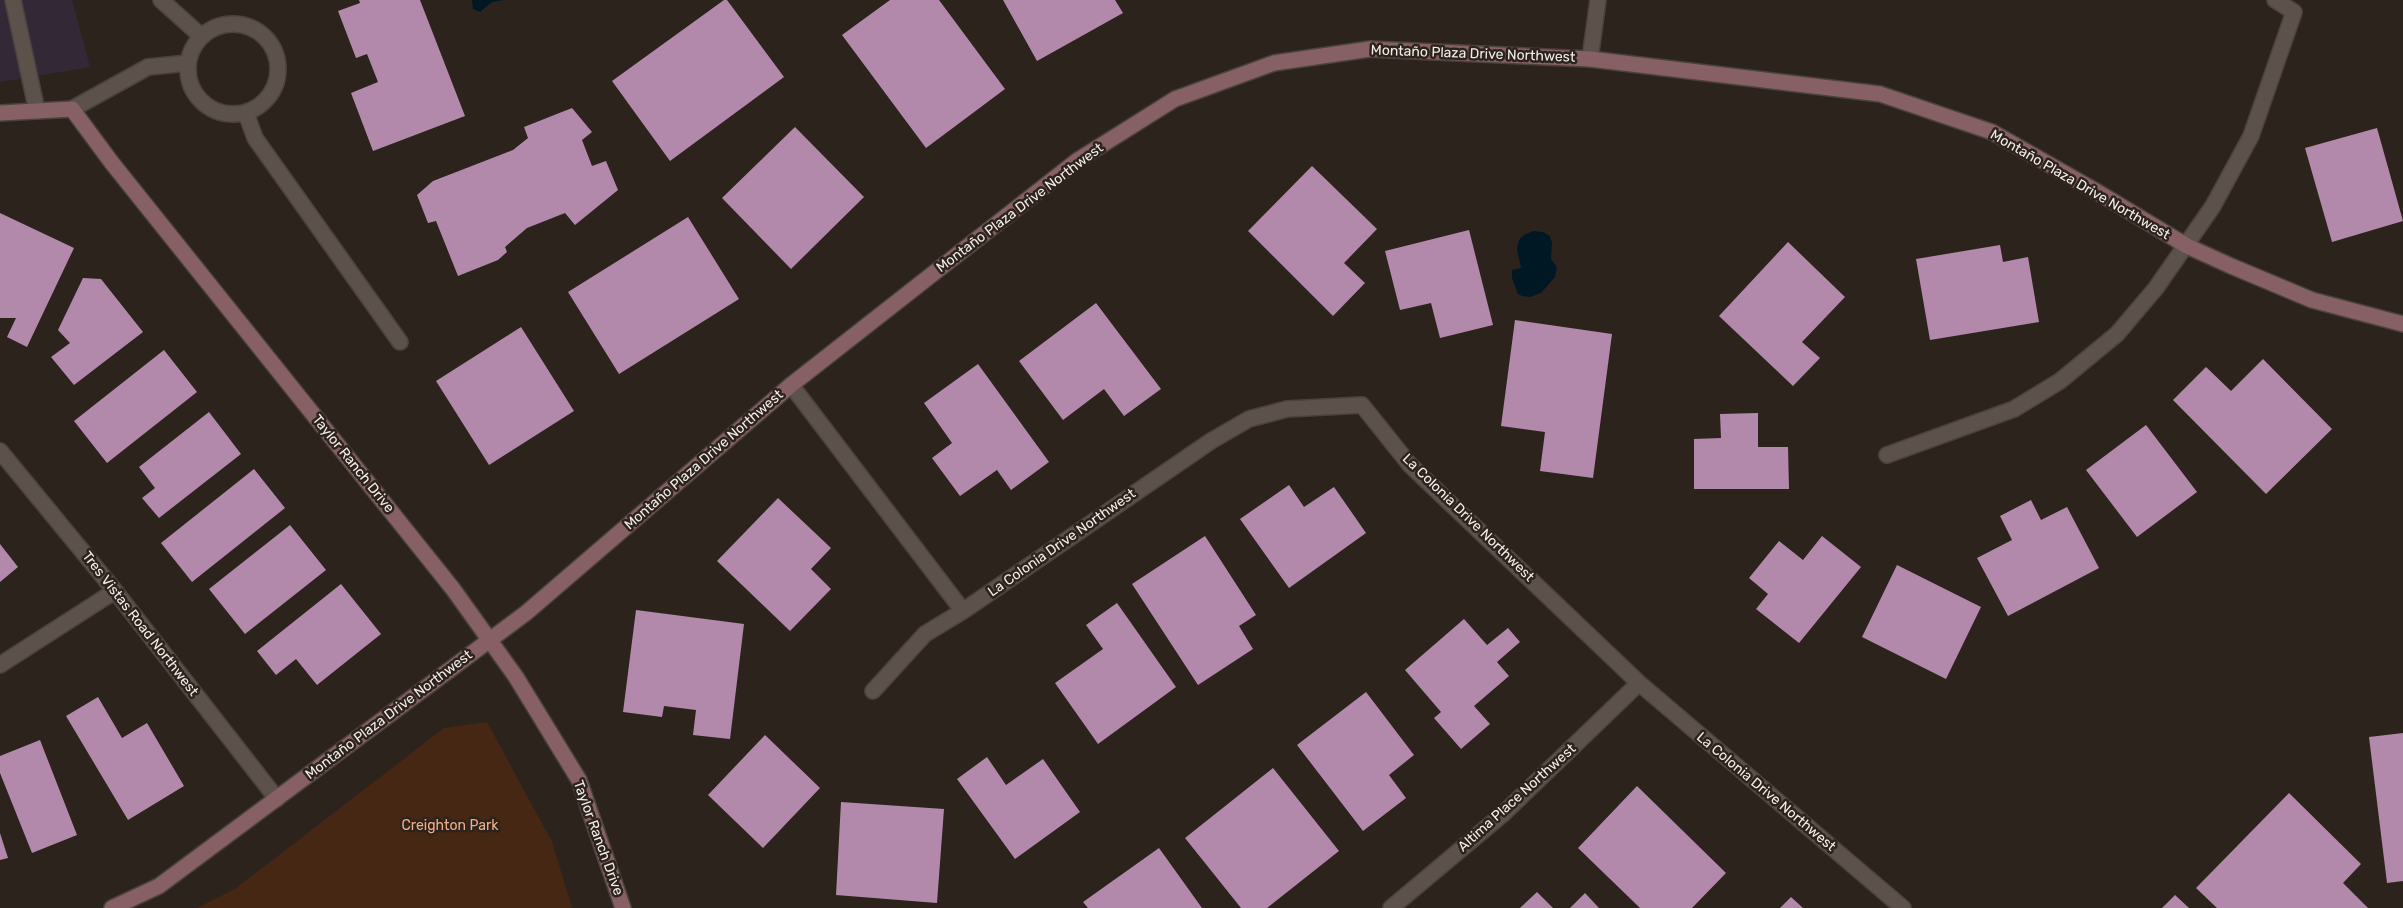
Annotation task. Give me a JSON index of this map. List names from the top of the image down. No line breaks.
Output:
{"streets":{"street":["Montaño Plaza Drive Northwest","Taylor Ranch Drive","La Colonia Drive Northwest","Tres Vistas Road Northwest","Altima Place Northwest"]},"crossings":[["Montaño Plaza Drive Northwest","Taylor Ranch Drive"],["Montaño Plaza Drive Northwest","Tres Vistas Road Northwest"],["La Colonia Drive Northwest","Altima Place Northwest"]],"parks":["Creighton Park"]}
